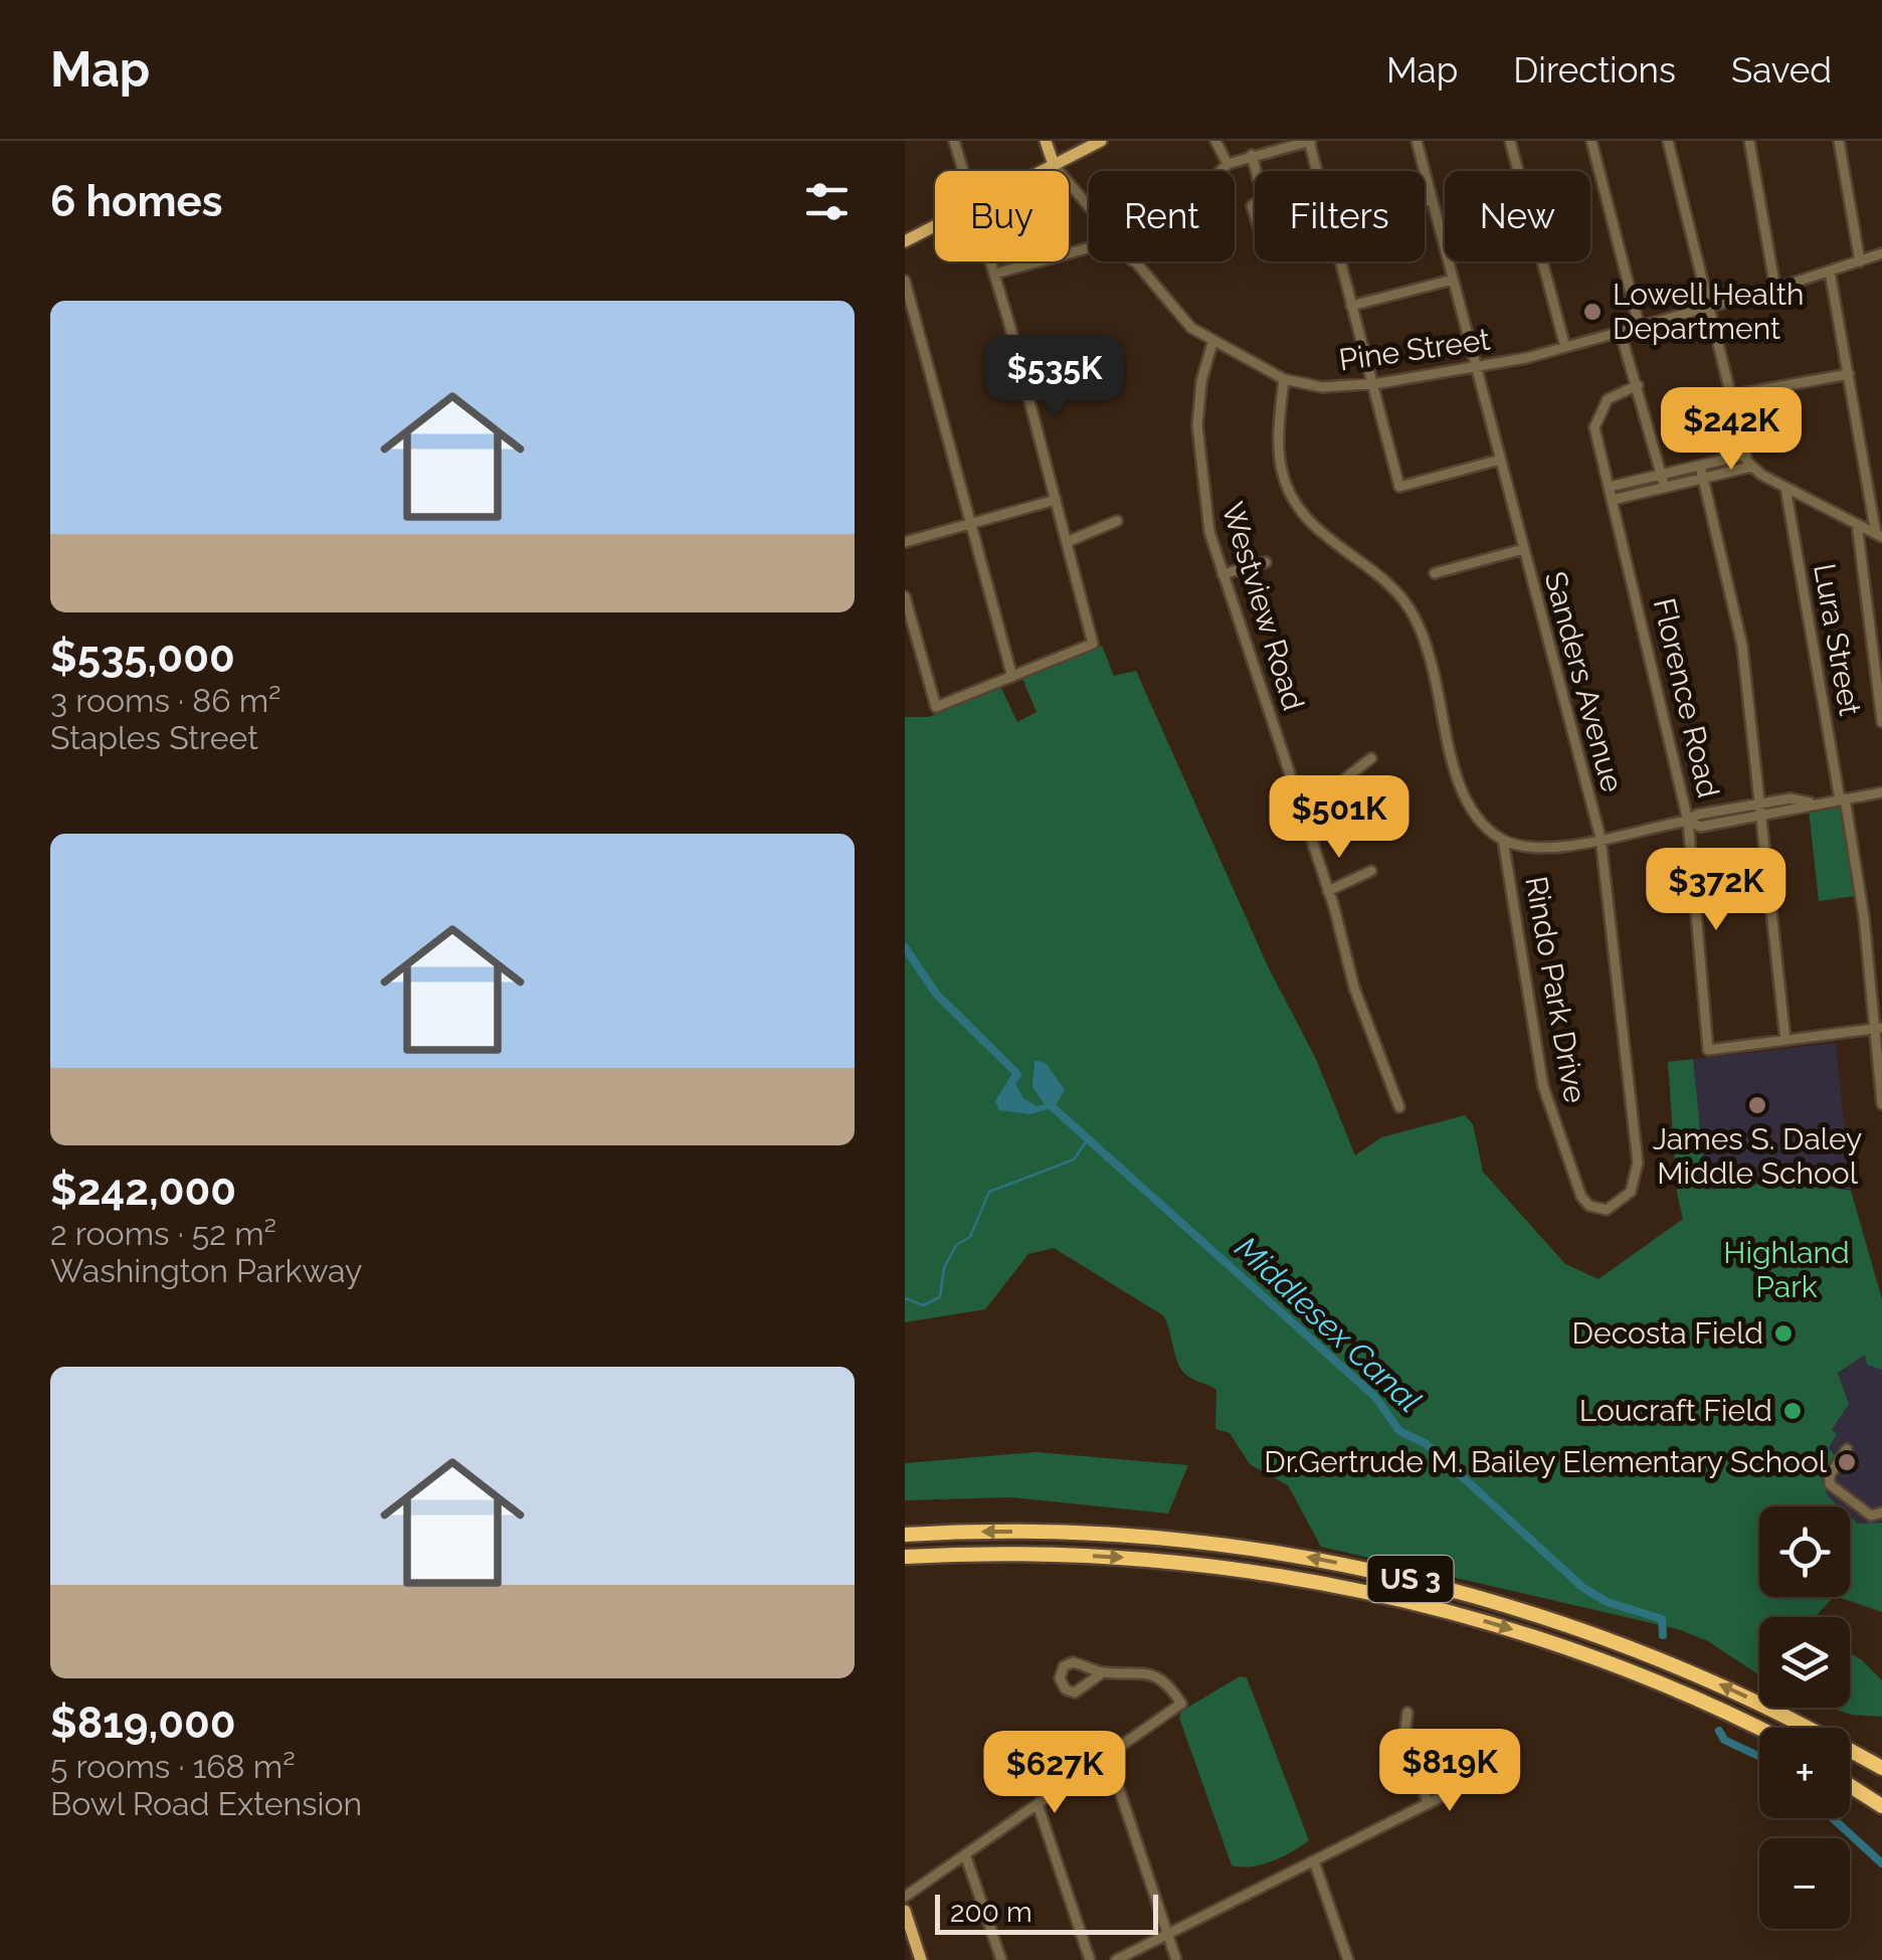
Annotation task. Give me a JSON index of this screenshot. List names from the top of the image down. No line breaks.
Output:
{"streets":{"highway":["US 3"],"main road":["Pine Street"],"street":["Westview Road","Lura Street","Sanders Avenue","Florence Road","Rindo Park Drive"]},"crossings":[["Pine Street","Westview Road"],["Pine Street","Sanders Avenue"],["Sanders Avenue","Rindo Park Drive"]],"water":["Middlesex Canal"],"parks":["Highland Park"],"places":["Lowell Health Department","James S. Daley Middle School","Decosta Field","Loucraft Field","Dr.Gertrude M. Bailey Elementary School"],"scale_bar":"200 m","page":{"header":"Map","nav":["Map","Directions","Saved"],"heading":"6 homes","chip":["Buy","Rent","Filters","New"],"list":[{"name":"$535,000","note":"3 rooms · 86 m² · Staples Street"},{"name":"$242,000","note":"2 rooms · 52 m² · Washington Parkway"},{"name":"$819,000","note":"5 rooms · 168 m² · Bowl Road Extension"}],"price":["$535K","$242K","$501K","$372K","$819K","$627K"],"map_buttons":["+","−"],"scale":"200 m"}}
